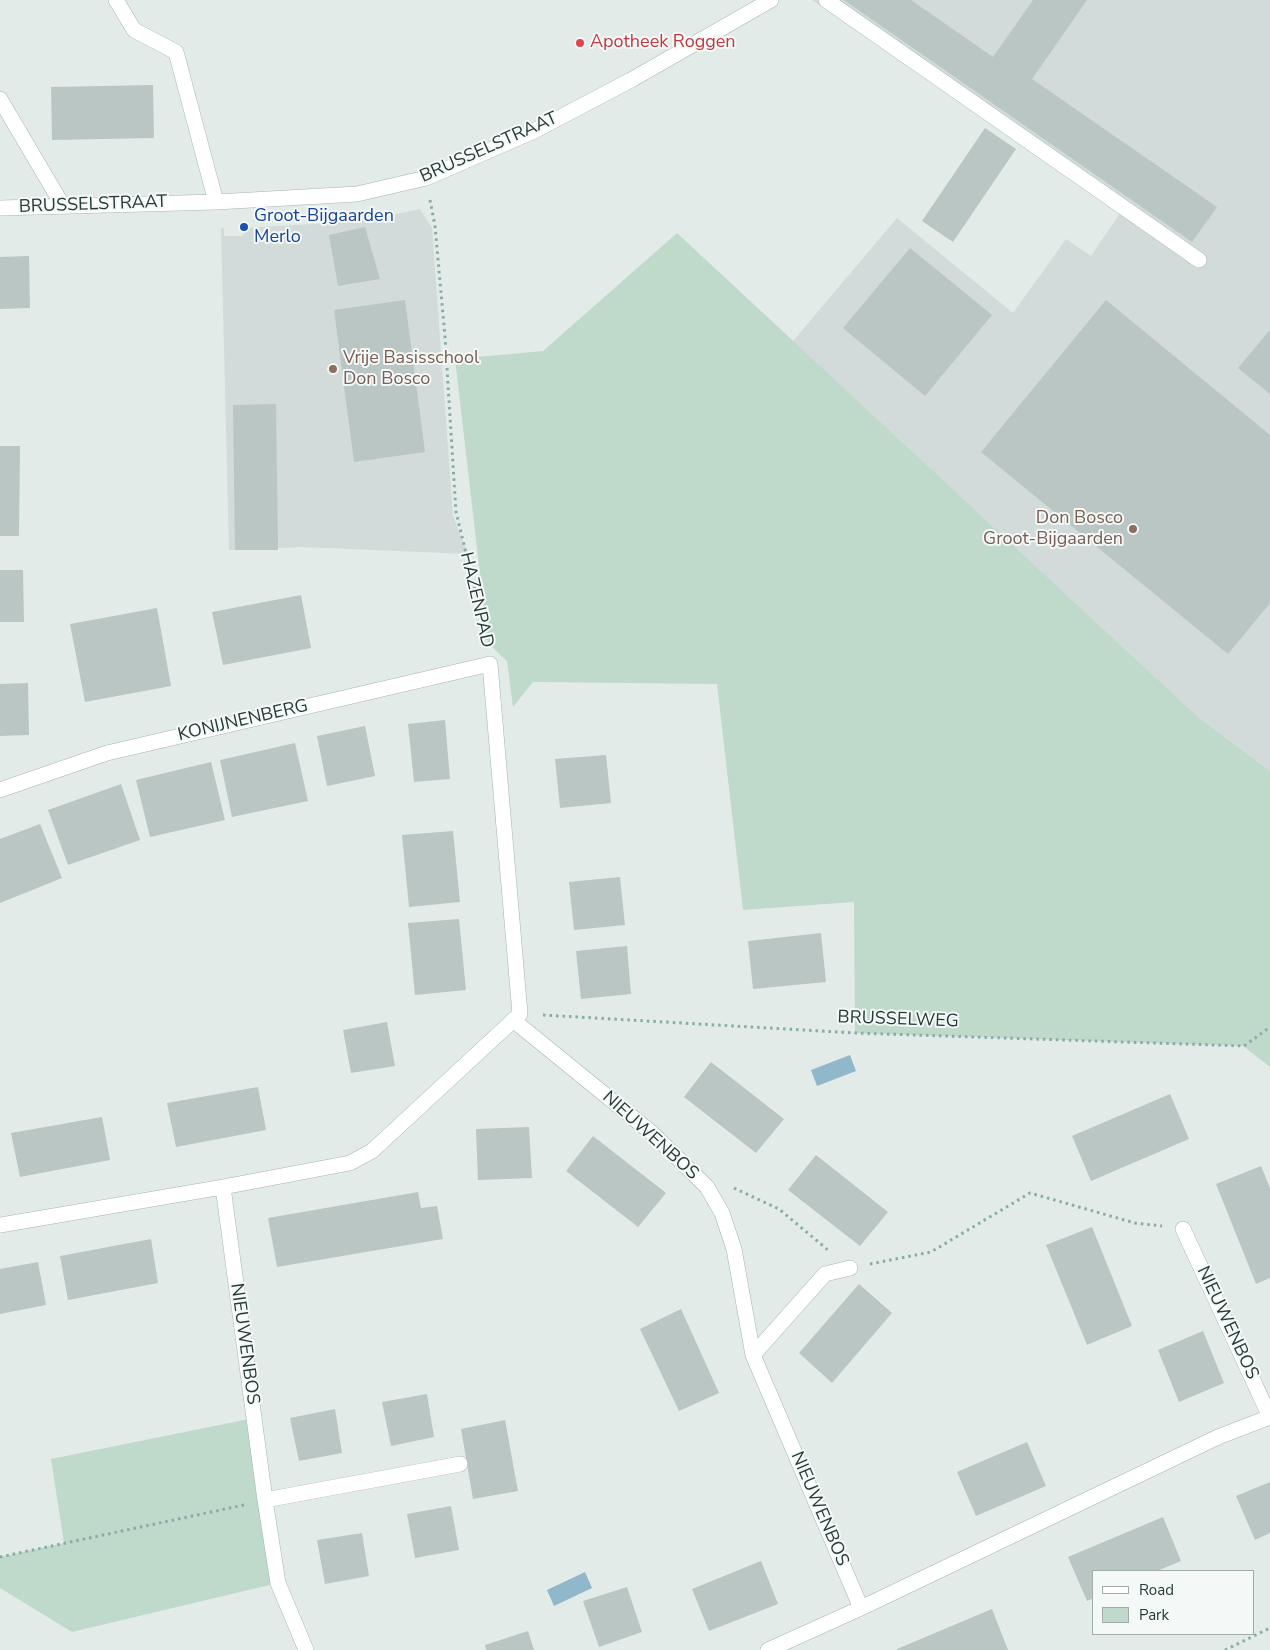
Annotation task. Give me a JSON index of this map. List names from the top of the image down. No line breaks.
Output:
{"streets":{"street":["BRUSSELSTRAAT","HAZENPAD","KONIJNENBERG","NIEUWENBOS"],"path":["BRUSSELWEG"]},"crossings":[["BRUSSELSTRAAT","HAZENPAD"],["HAZENPAD","KONIJNENBERG"],["HAZENPAD","BRUSSELWEG"],["HAZENPAD","NIEUWENBOS"],["BRUSSELWEG","NIEUWENBOS"]],"places":["Apotheek Roggen","Groot-Bijgaarden Merlo","Vrije Basisschool Don Bosco","Don Bosco Groot-Bijgaarden"],"legend":["Road","Park"]}
